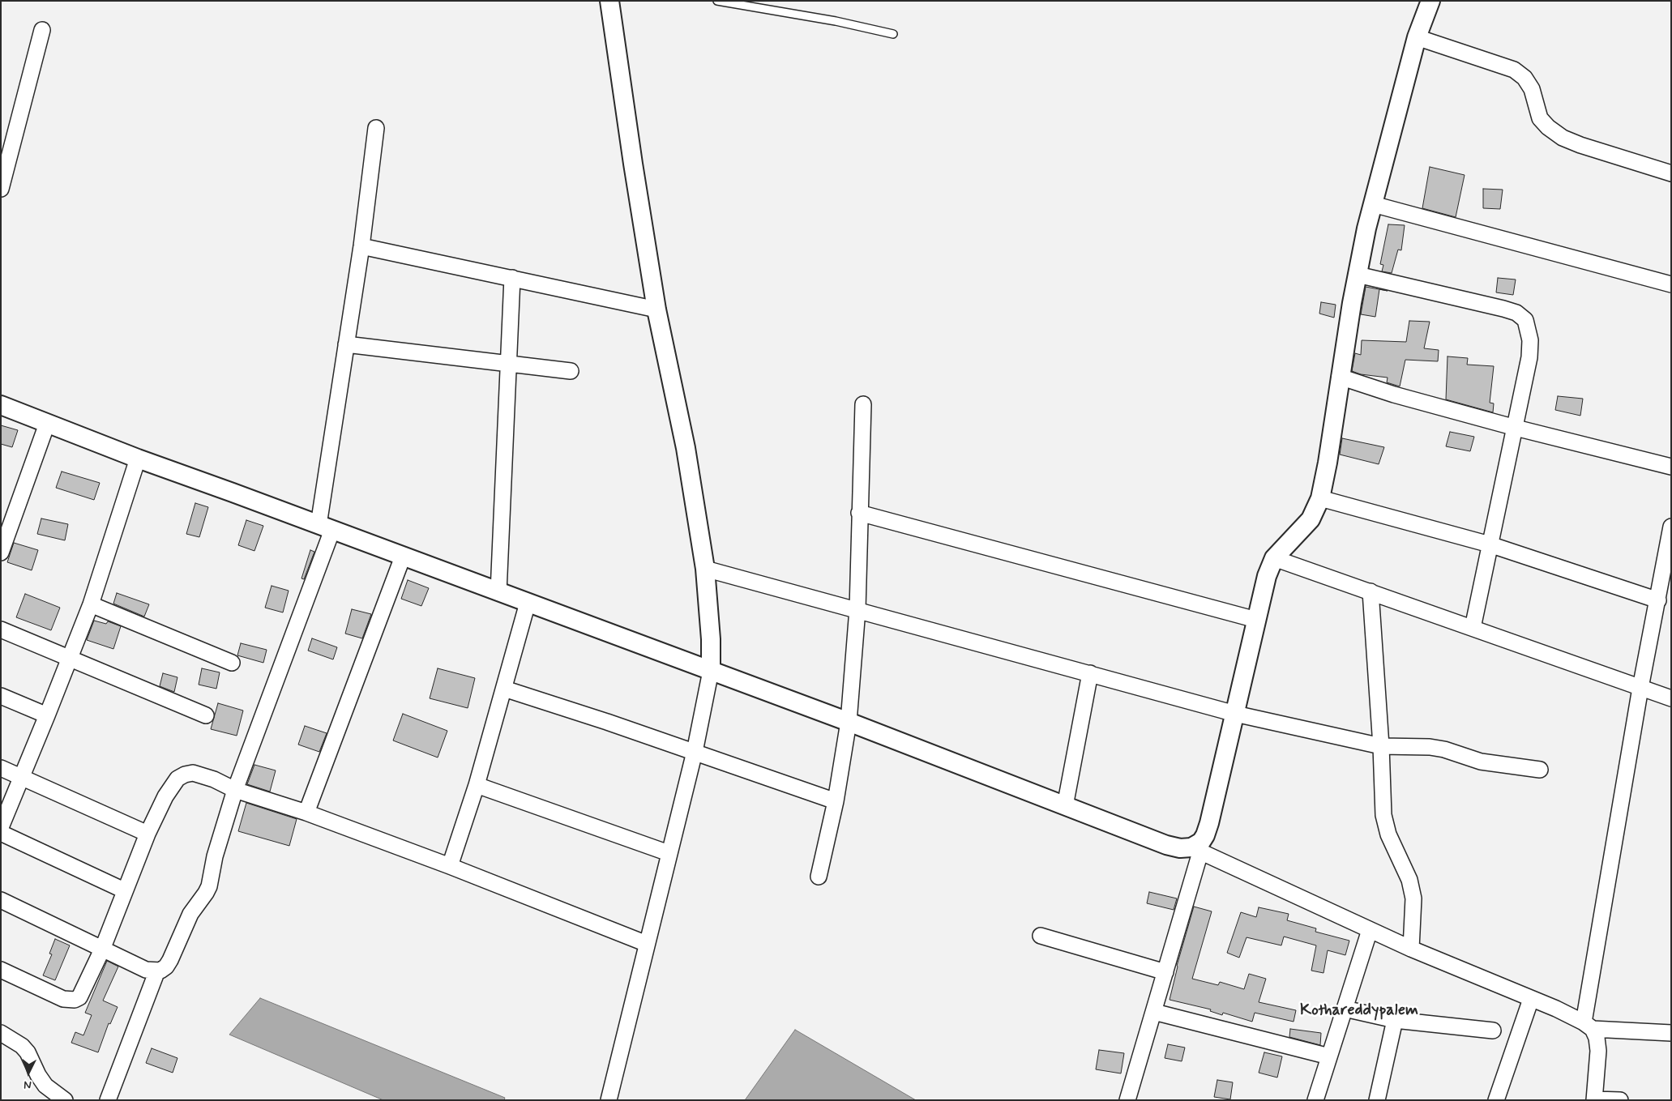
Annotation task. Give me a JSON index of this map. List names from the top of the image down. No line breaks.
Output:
{"districts":["Kothareddypalem"],"north":"bottom"}
